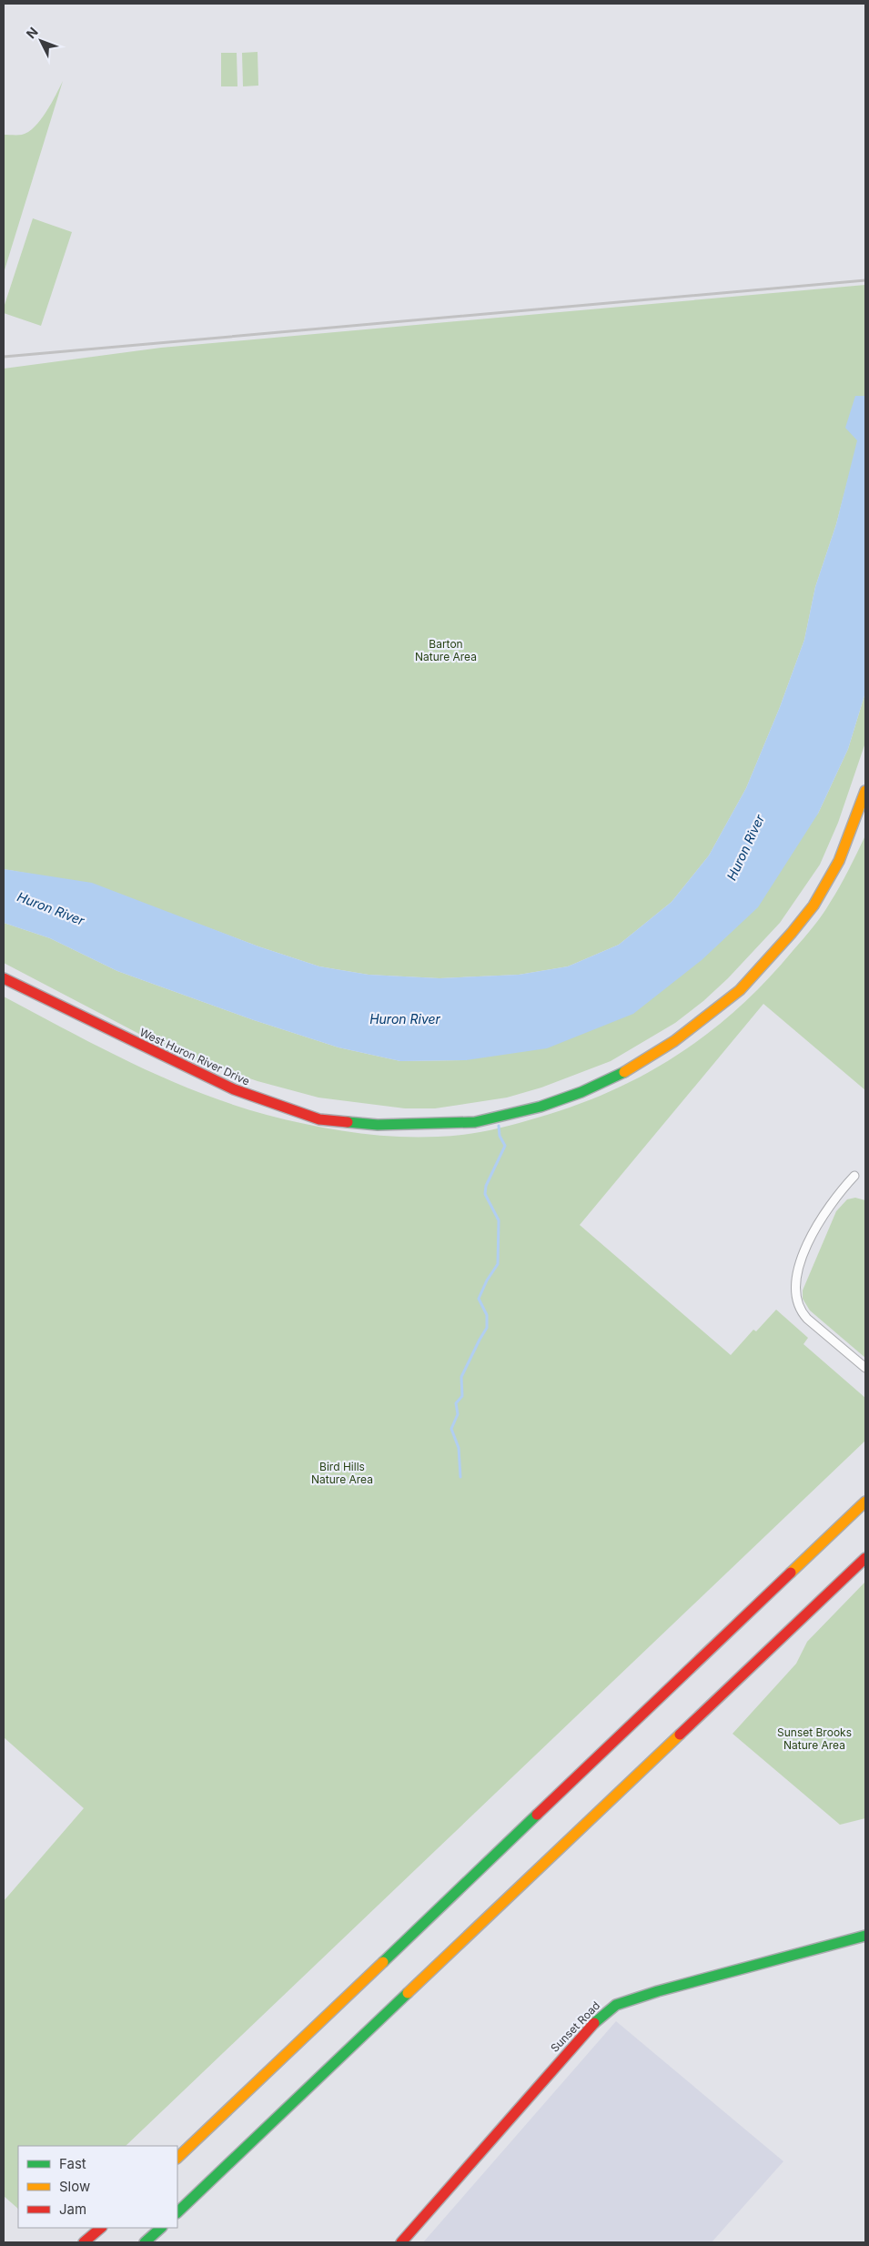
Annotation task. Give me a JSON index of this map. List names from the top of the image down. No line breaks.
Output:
{"streets":{"main road":["West Huron River Drive","Sunset Road"]},"water":["Huron River"],"parks":["Barton Nature Area","Bird Hills Nature Area","Sunset Brooks Nature Area"],"legend":["Fast","Slow","Jam"],"north":"top left"}
